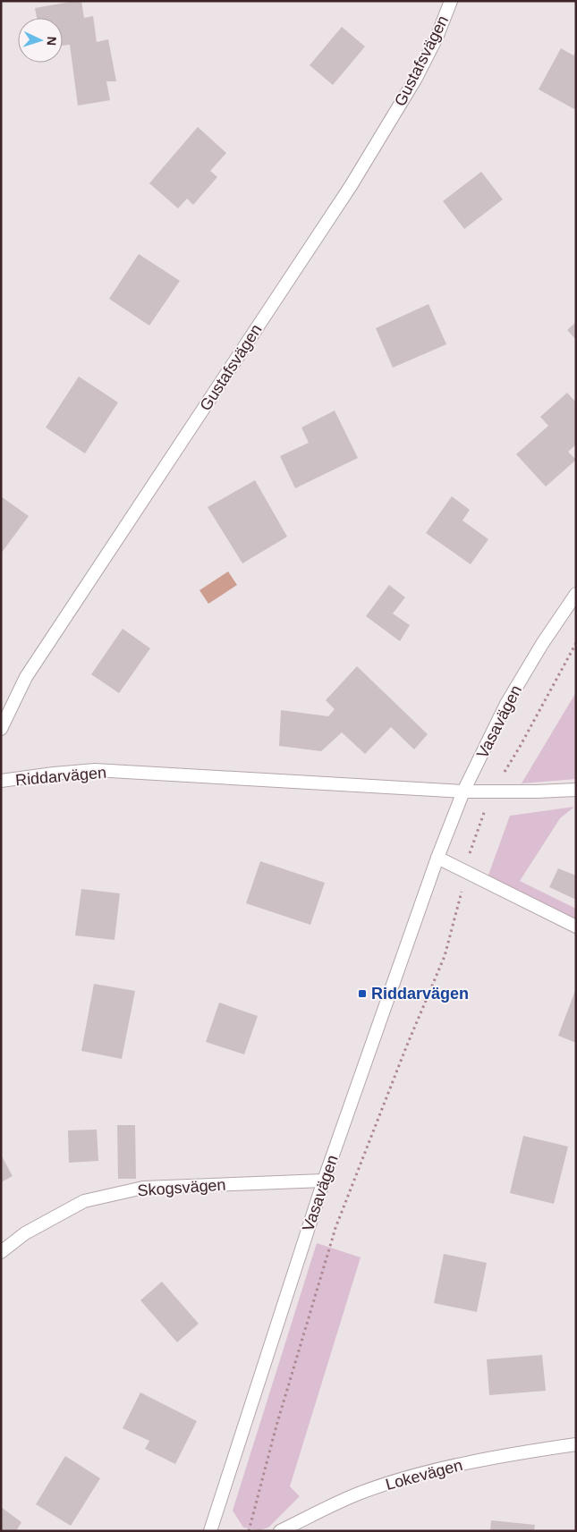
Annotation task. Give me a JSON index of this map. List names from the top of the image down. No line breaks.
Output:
{"streets":{"street":["Gustafsvägen","Vasavägen","Riddarvägen","Skogsvägen","Lokevägen"]},"crossings":[["Vasavägen","Riddarvägen"],["Vasavägen","Skogsvägen"]],"places":{"transit":["Riddarvägen"]},"north":"right"}
